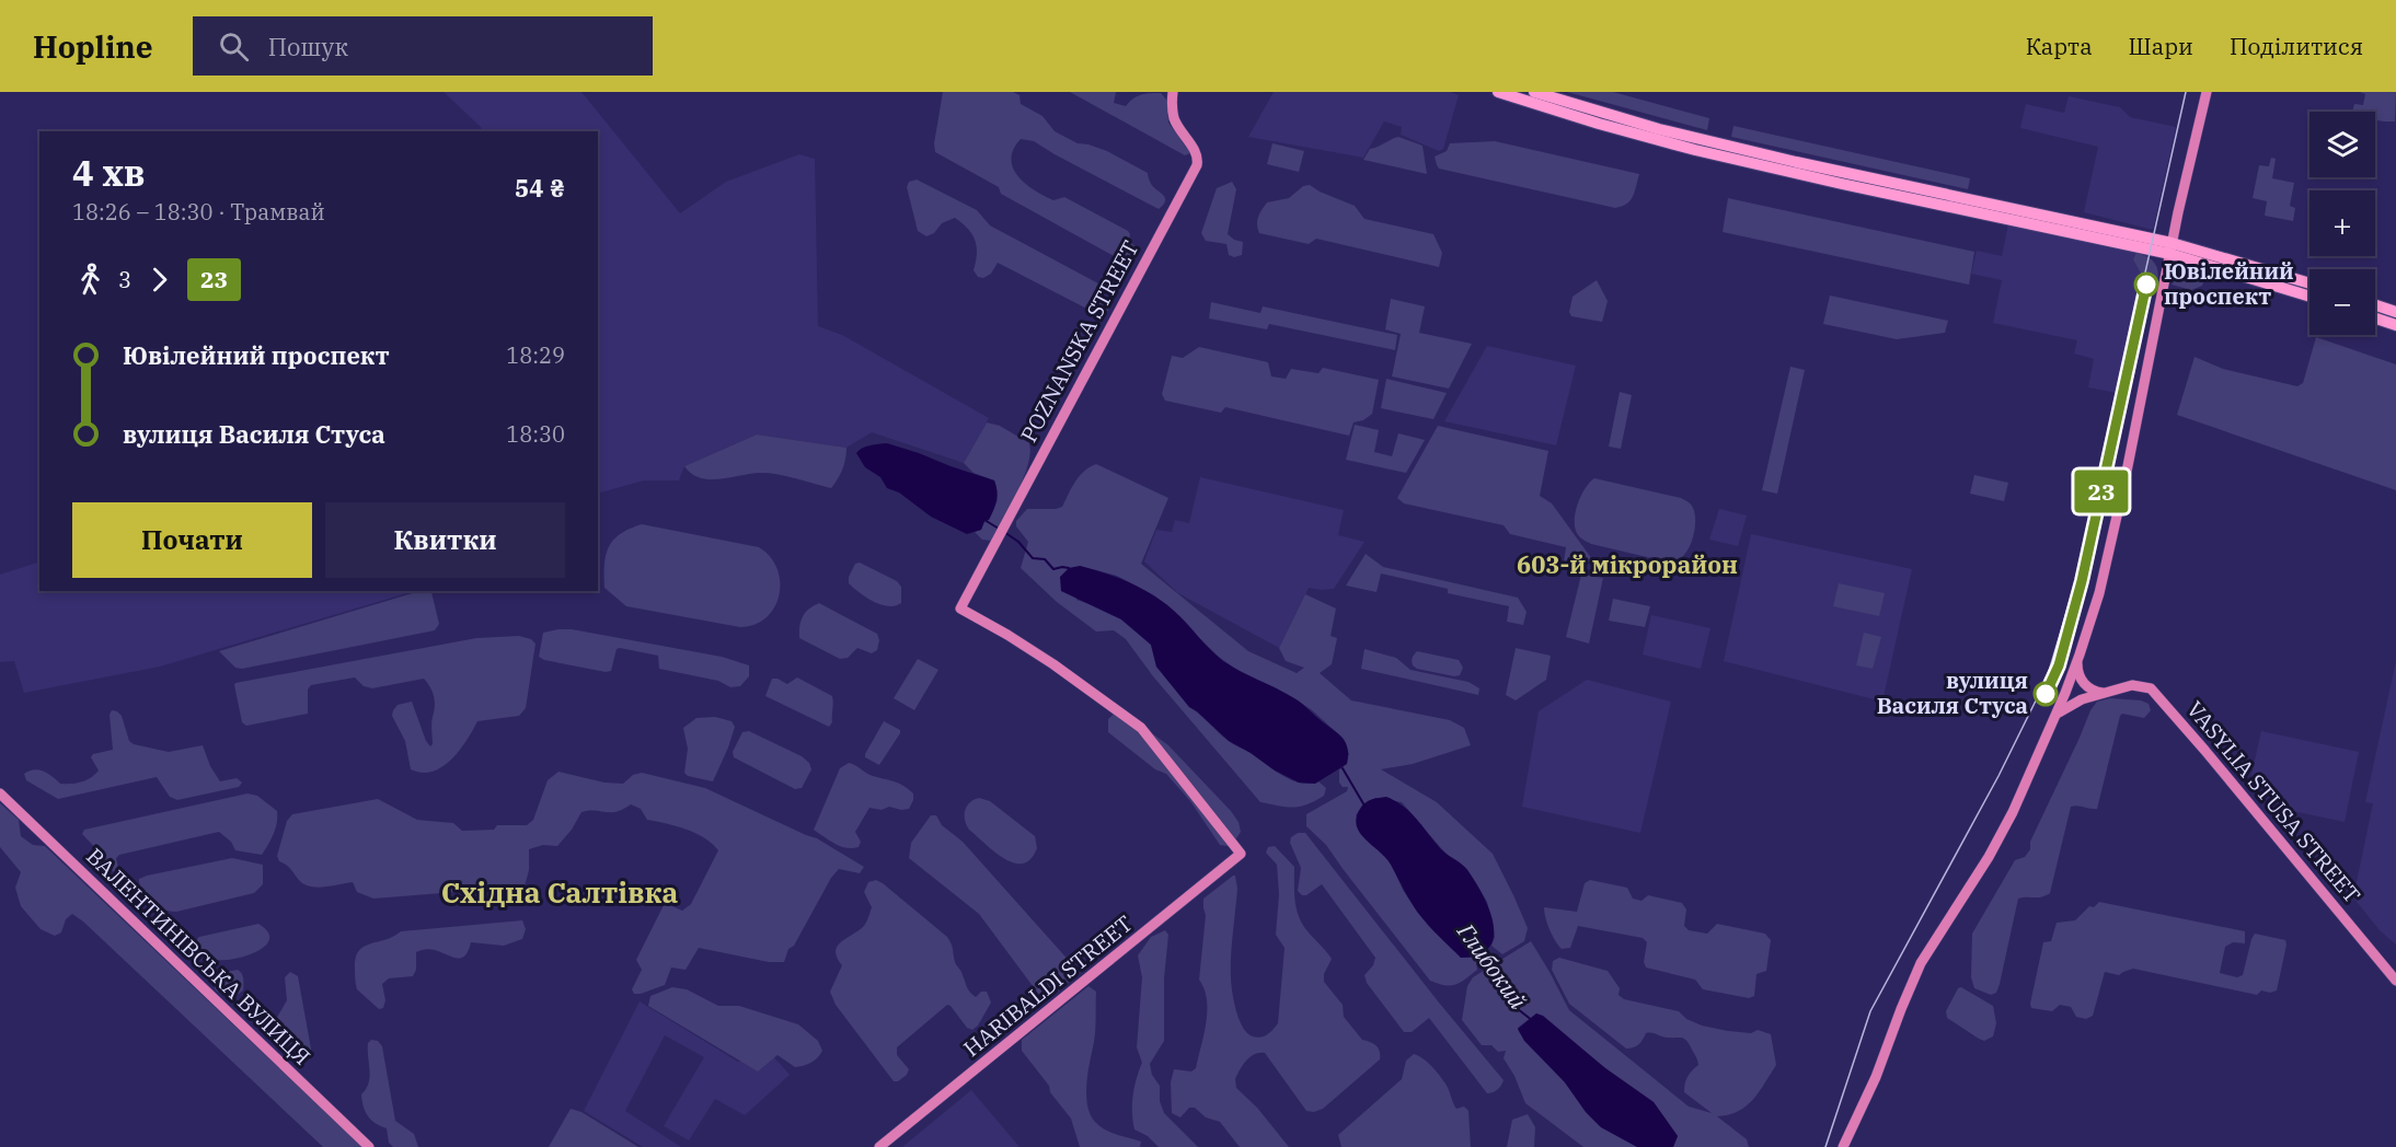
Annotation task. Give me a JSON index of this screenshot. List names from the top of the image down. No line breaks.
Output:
{"streets":{"street":["POZNANSKA STREET","VASYLIA STUSA STREET","ВАЛЕНТИНІВСЬКА ВУЛИЦЯ","HARIBALDI STREET"]},"crossings":[["POZNANSKA STREET","HARIBALDI STREET"]],"districts":["603-й мікрорайон","Східна Салтівка"],"water":["Глибокий"],"places":["Ювілейний проспект","вулиця Василя Стуса"],"lines":["tram line 23"],"page":{"header":"Hopline","search":"Пошук","nav":["Карта","Шари","Поділитися"],"on_map":"23","map_buttons":["+","−"],"heading":["4 хв","18:26 – 18:30 · Трамвай","54 ₴"],"legs":["3","23"],"list":[{"name":"Ювілейний проспект","value":"18:29"},{"name":"вулиця Василя Стуса","value":"18:30"}],"buttons":["Почати","Квитки"]}}
